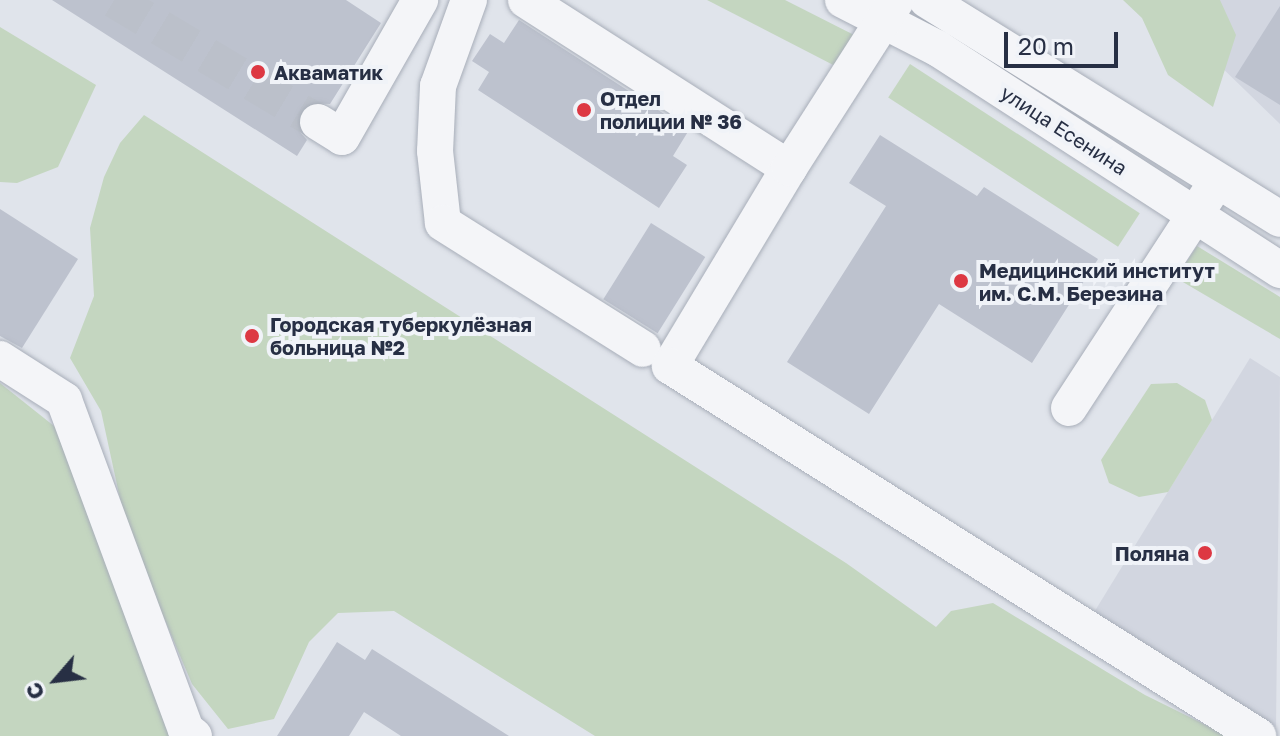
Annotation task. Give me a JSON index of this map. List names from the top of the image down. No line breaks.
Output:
{"streets":{"street":["улица Есенина"]},"places":["Акваматик","Отдел полиции № 36","Медицинский институт им. С.М. Березина","Городская туберкулёзная больница №2","Поляна"],"scale_bar":"20 m","north":"bottom left"}
